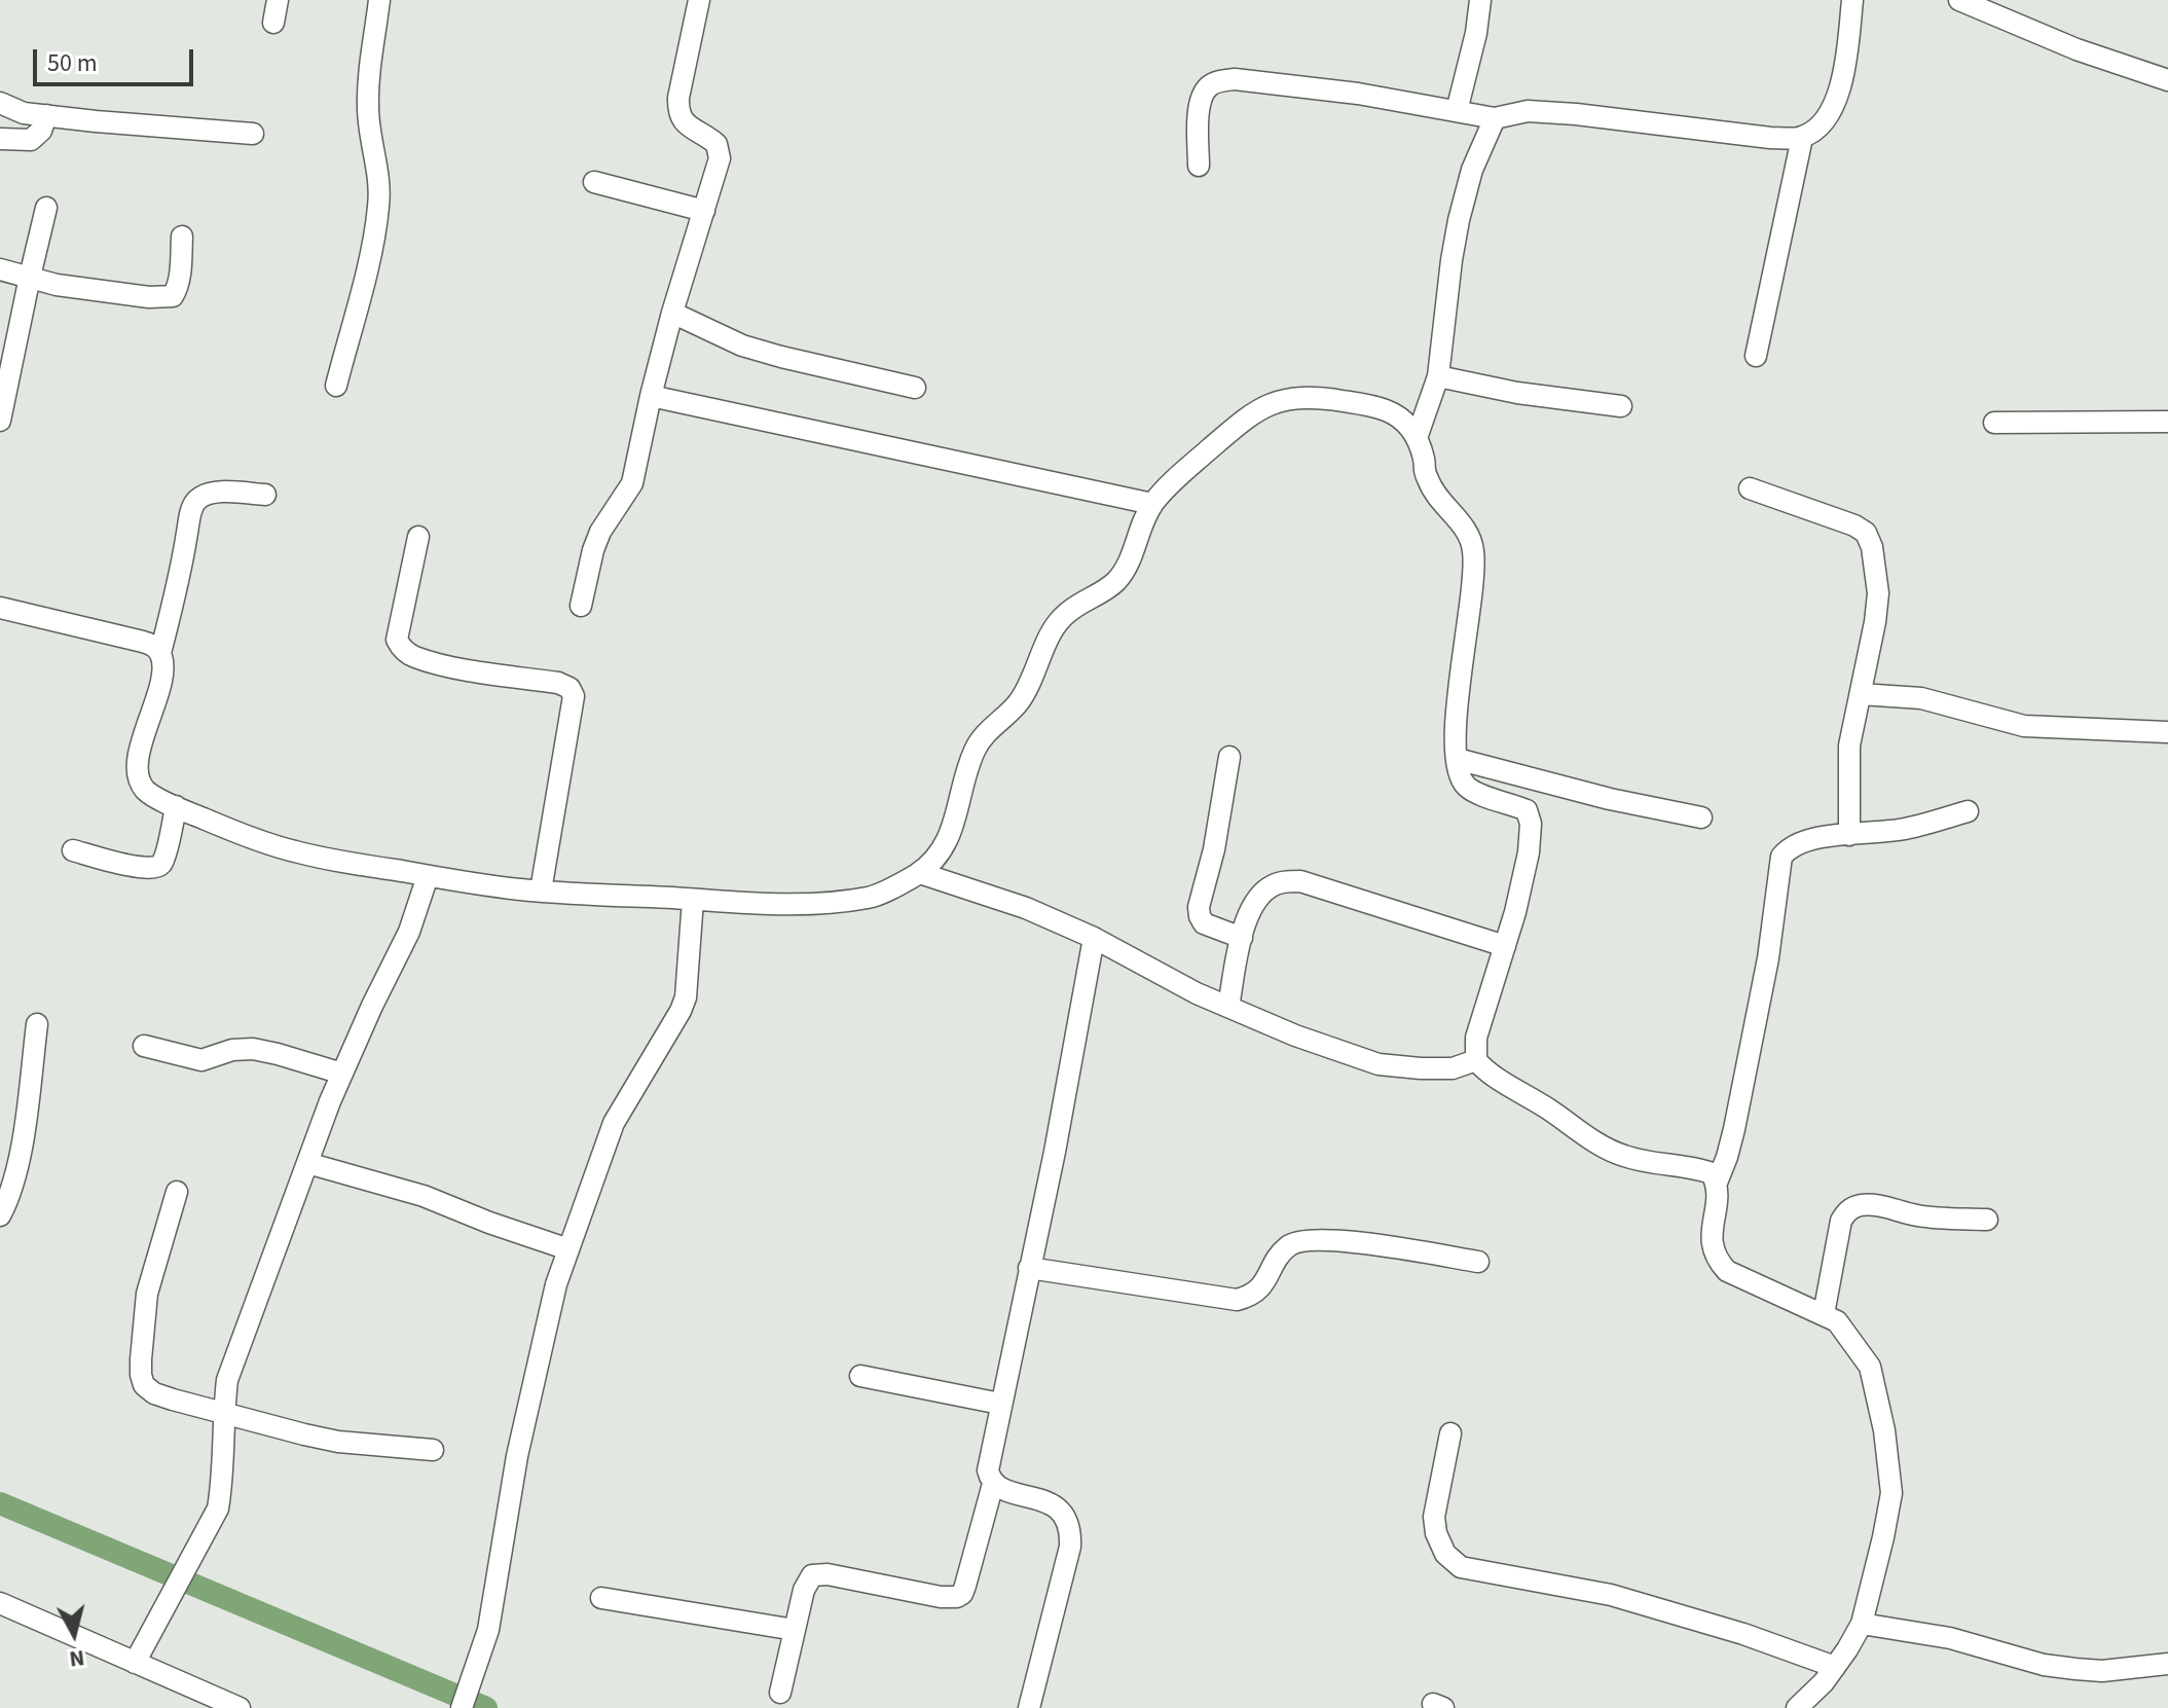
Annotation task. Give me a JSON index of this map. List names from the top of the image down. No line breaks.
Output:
{"scale_bar":"50 m","north":"bottom"}
